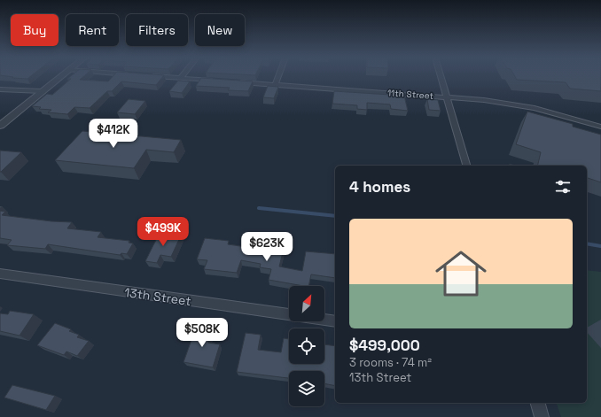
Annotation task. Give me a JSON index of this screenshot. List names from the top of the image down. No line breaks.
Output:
{"streets":{"street":["11th Street","13th Street"]},"north":"top right","page":{"chip":["Buy","Rent","Filters","New"],"price":["$412K","$499K","$623K","$508K"],"heading":"4 homes","list":[{"name":"$499,000","note":"3 rooms · 74 m² · 13th Street"}]}}
